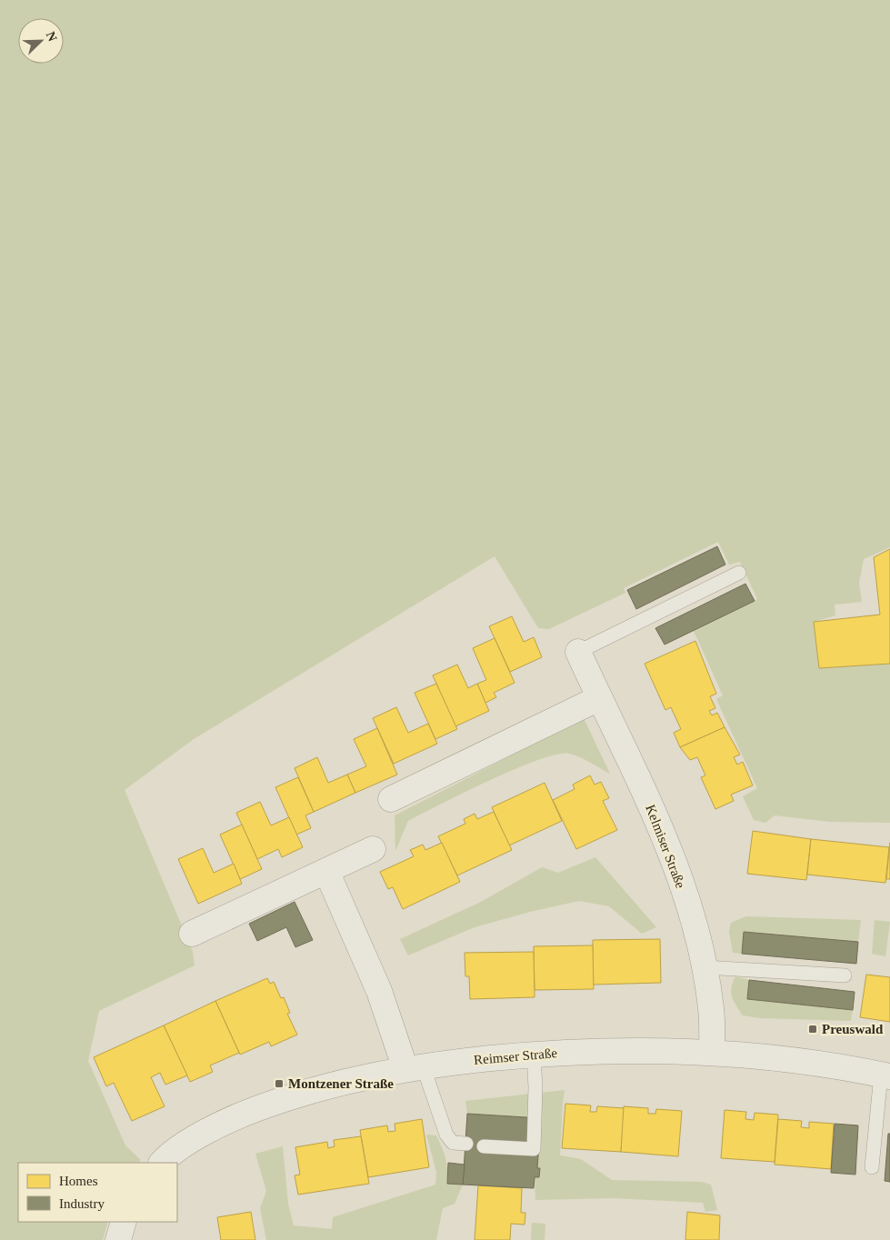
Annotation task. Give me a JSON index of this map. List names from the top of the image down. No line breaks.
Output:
{"streets":{"street":["Kelmiser Straße","Reimser Straße"]},"crossings":[["Kelmiser Straße","Reimser Straße"]],"places":{"transit":["Preuswald","Montzener Straße"]},"legend":["Homes","Industry"],"north":"top right"}
